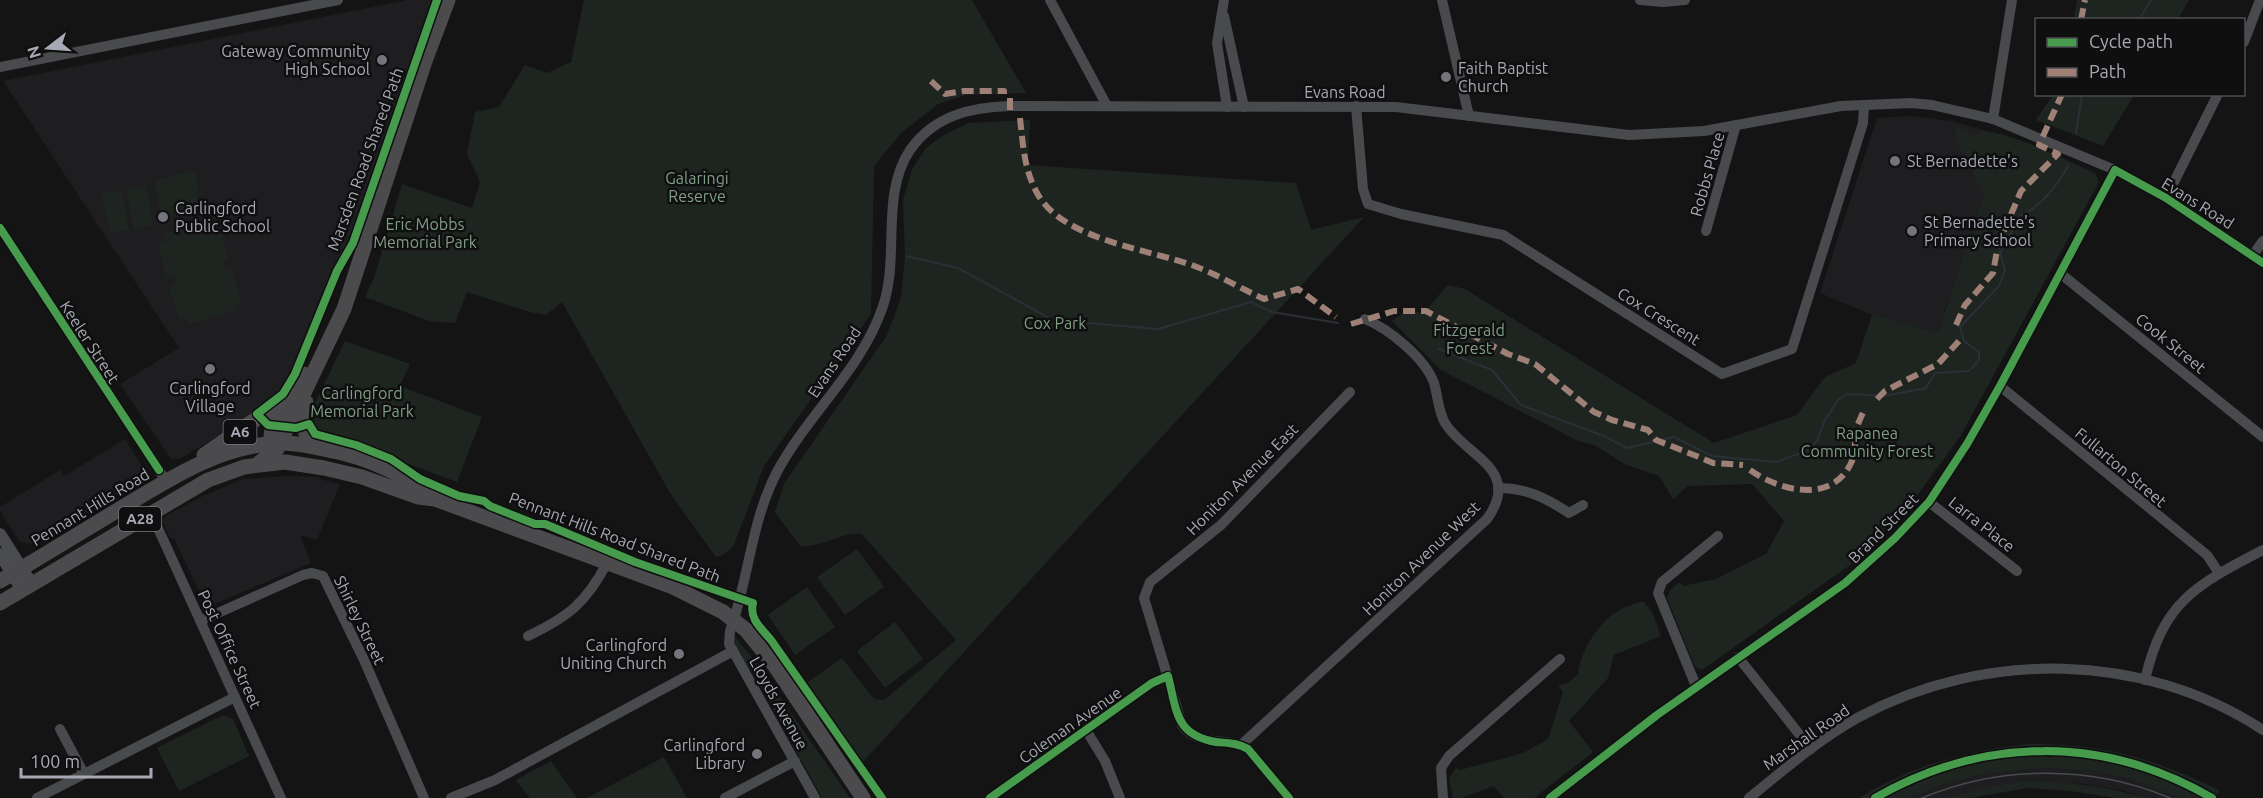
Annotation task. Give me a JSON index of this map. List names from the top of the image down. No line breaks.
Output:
{"streets":{"highway":["A6","Pennant Hills Road","A28"],"street":["Evans Road","Robbs Place","Cox Crescent","Keeler Street","Cook Street","Fullarton Street","Honiton Avenue East","Larra Place","Brand Street","Honiton Avenue West","Shirley Street","Post Office Street","Lloyds Avenue","Coleman Avenue","Marshall Road"],"cycle path":["Marsden Road Shared Path"]},"crossings":[["Evans Road","Robbs Place"],["Evans Road","Cox Crescent"],["Evans Road","Pennant Hills Road"],["Evans Road","Brand Street"],["Evans Road","Lloyds Avenue"],["Keeler Street","Pennant Hills Road"],["Cook Street","Brand Street"],["A6","Pennant Hills Road"],["Fullarton Street","Brand Street"],["Honiton Avenue East","Honiton Avenue West"],["Honiton Avenue East","Coleman Avenue"],["Pennant Hills Road","Post Office Street"],["Pennant Hills Road","Lloyds Avenue"],["Larra Place","Brand Street"],["Shirley Street","Post Office Street"]],"parks":["Galaringi Reserve","Eric Mobbs Memorial Park","Cox Park","Fitzgerald Forest","Carlingford Memorial Park","Rapanea Community Forest"],"places":["Gateway Community High School","Faith Baptist Church","St Bernadette's","Carlingford Public School","St Bernadette's Primary School","Carlingford Village","Carlingford Uniting Church","Carlingford Library"],"legend":["Cycle path","Path"],"scale_bar":"100 m","north":"left"}
